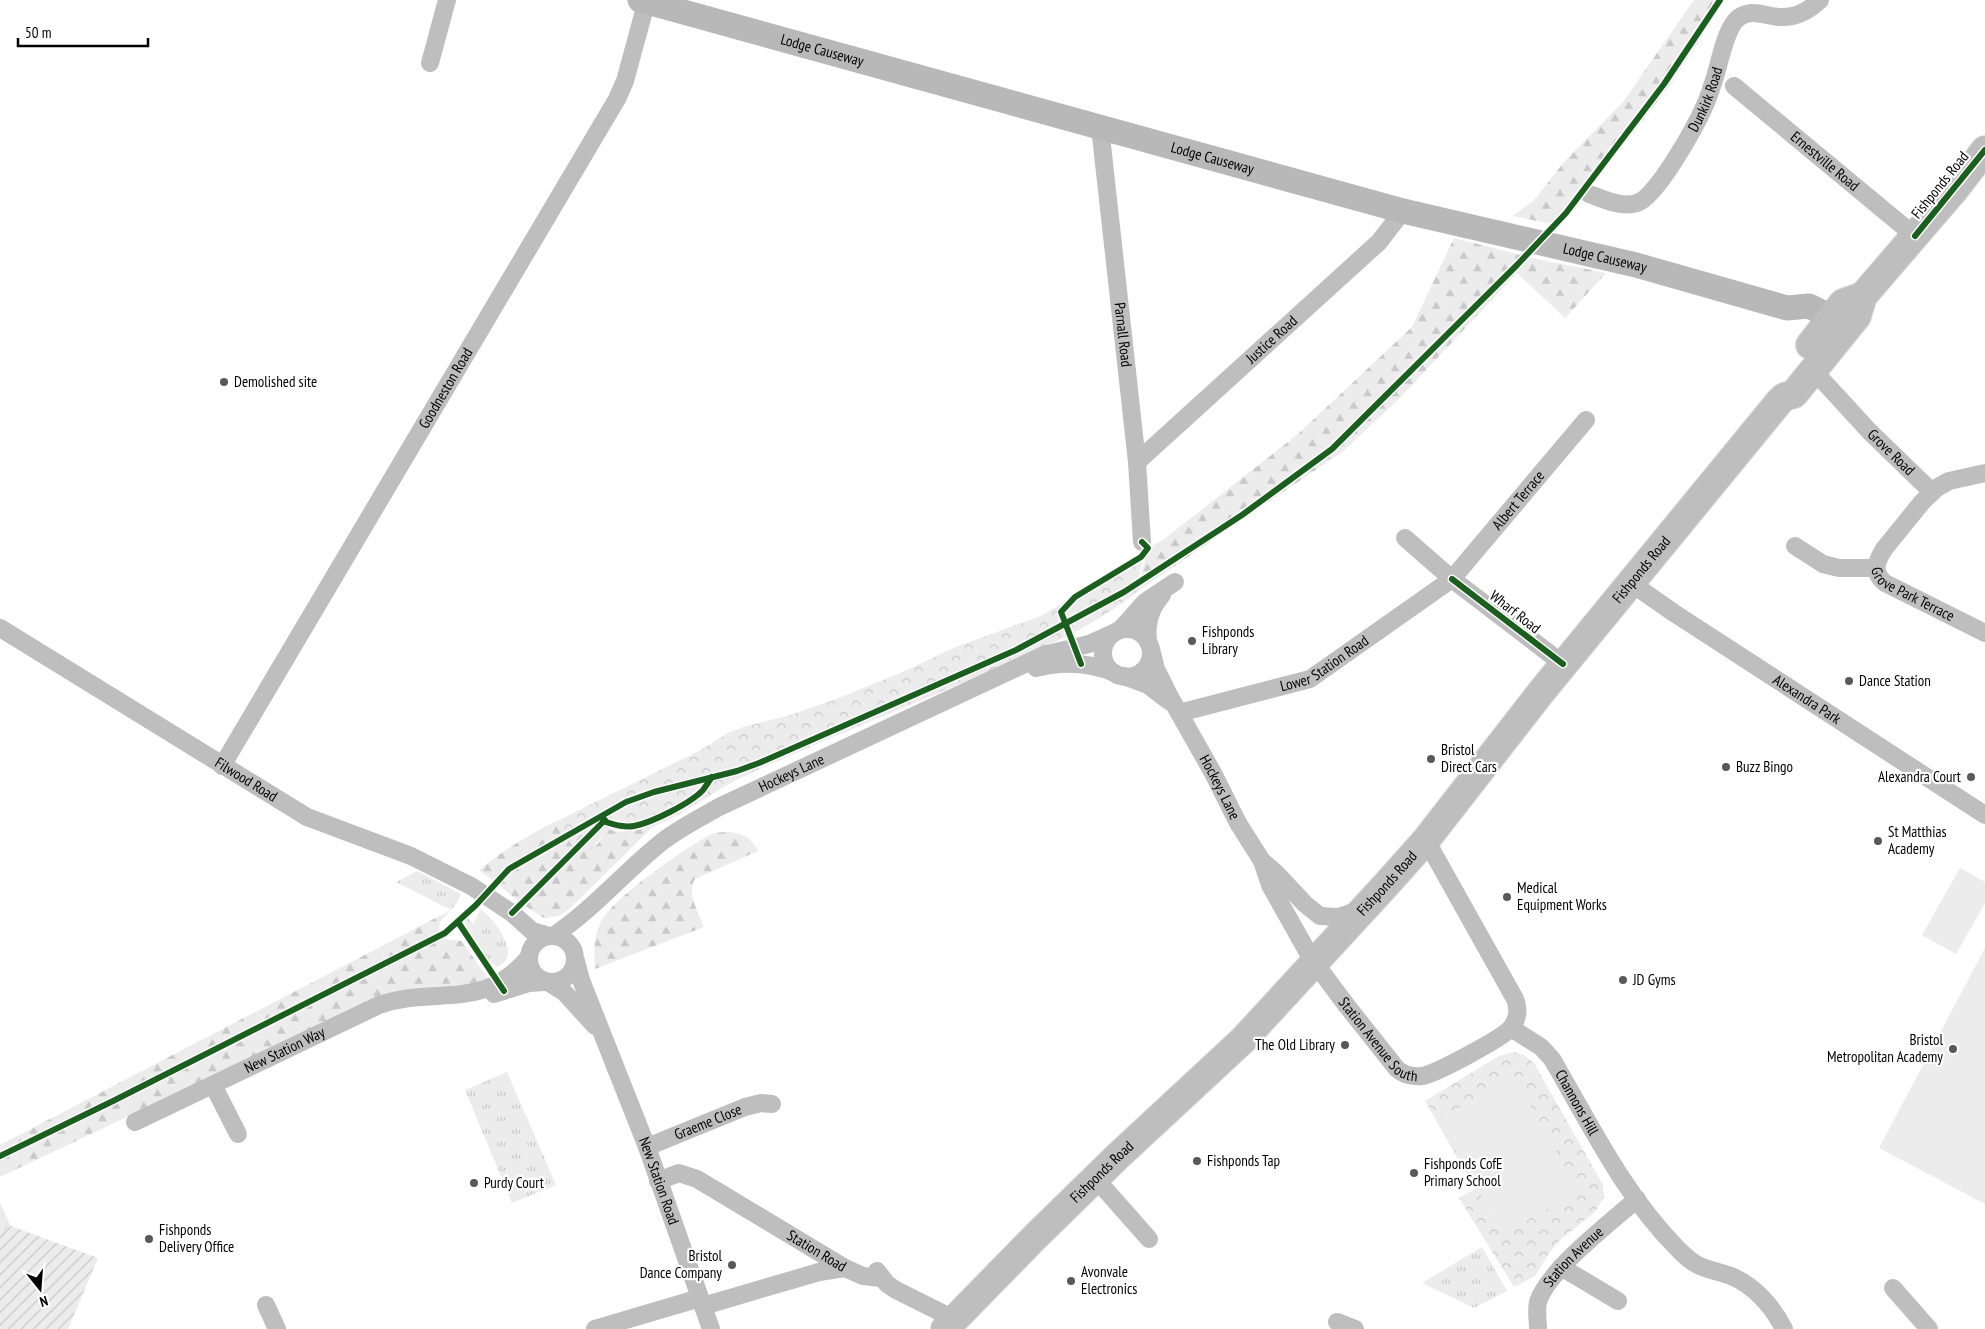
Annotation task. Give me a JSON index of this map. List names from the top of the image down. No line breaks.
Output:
{"streets":{"main road":["Lodge Causeway","Fishponds Road"],"street":["Dunkirk Road","Ernestville Road","Parnall Road","Justice Road","Goodneston Road","Grove Road","Albert Terrace","Grove Park Terrace","Wharf Road","Lower Station Road","Alexandra Park","Hockeys Lane","Filwood Road","Station Avenue South","New Station Way","Channons Hill","Graeme Close","New Station Road","Station Road","Station Avenue"]},"crossings":[["Lodge Causeway","Fishponds Road"],["Lodge Causeway","Parnall Road"],["Lodge Causeway","Justice Road"],["Lodge Causeway","Goodneston Road"],["Ernestville Road","Fishponds Road"],["Fishponds Road","Grove Road"],["Fishponds Road","Wharf Road"],["Fishponds Road","Alexandra Park"],["Fishponds Road","Hockeys Lane"],["Fishponds Road","Station Avenue South"],["Parnall Road","Justice Road"],["Goodneston Road","Filwood Road"],["Grove Road","Grove Park Terrace"],["Albert Terrace","Wharf Road"],["Albert Terrace","Lower Station Road"],["Wharf Road","Lower Station Road"],["Lower Station Road","Hockeys Lane"],["Hockeys Lane","Filwood Road"],["Hockeys Lane","Station Avenue South"],["Hockeys Lane","New Station Way"],["Hockeys Lane","New Station Road"],["Filwood Road","New Station Way"],["Filwood Road","New Station Road"],["Station Avenue South","Channons Hill"],["New Station Way","New Station Road"],["Channons Hill","Station Avenue"],["Graeme Close","New Station Road"],["New Station Road","Station Road"]],"places":["Demolished site","Fishponds Library","Dance Station","Bristol Direct Cars","Buzz Bingo","Alexandra Court","St Matthias Academy","Medical Equipment Works","JD Gyms","The Old Library","Bristol Metropolitan Academy","Fishponds Tap","Fishponds CofE Primary School","Purdy Court","Fishponds Delivery Office","Bristol Dance Company","Avonvale Electronics"],"scale_bar":"50 m","north":"bottom"}
